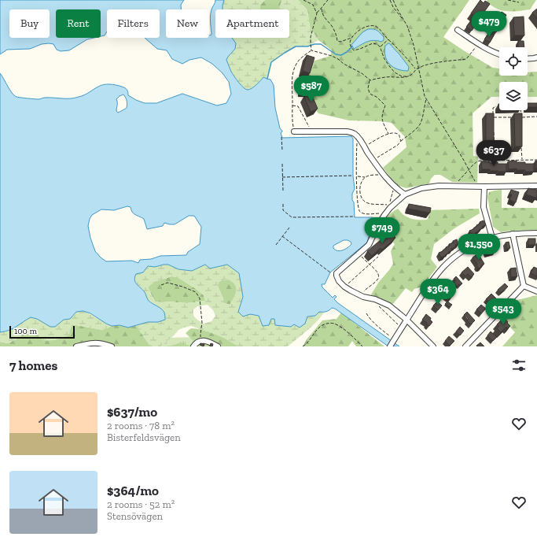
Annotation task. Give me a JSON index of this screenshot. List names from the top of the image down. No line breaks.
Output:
{"scale_bar":"100 m","page":{"chip":["Buy","Rent","Filters","New","Apartment"],"price":["$479","$587","$637","$749","$1,550","$364","$543"],"scale":"100 m","heading":"7 homes","list":[{"name":"$637/mo","note":"2 rooms · 78 m² · Bisterfeldsvägen"},{"name":"$364/mo","note":"2 rooms · 52 m² · Stensövägen"}]}}
